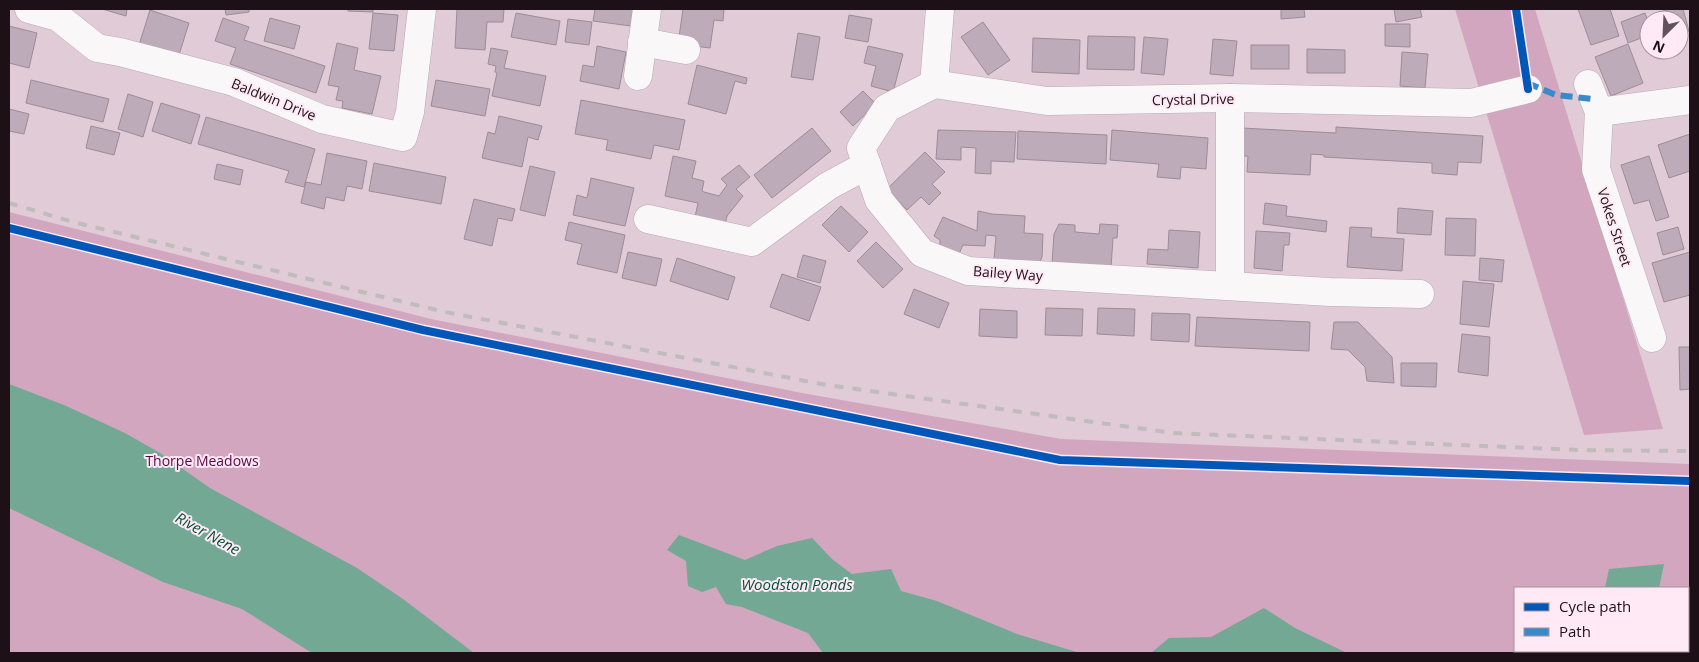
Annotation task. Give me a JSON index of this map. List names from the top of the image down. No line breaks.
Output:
{"streets":{"street":["Baldwin Drive","Crystal Drive","Vokes Street","Bailey Way"]},"crossings":[["Crystal Drive","Bailey Way"]],"water":["River Nene","Woodston Ponds"],"parks":["Thorpe Meadows"],"legend":["Cycle path","Path"],"north":"bottom left"}
